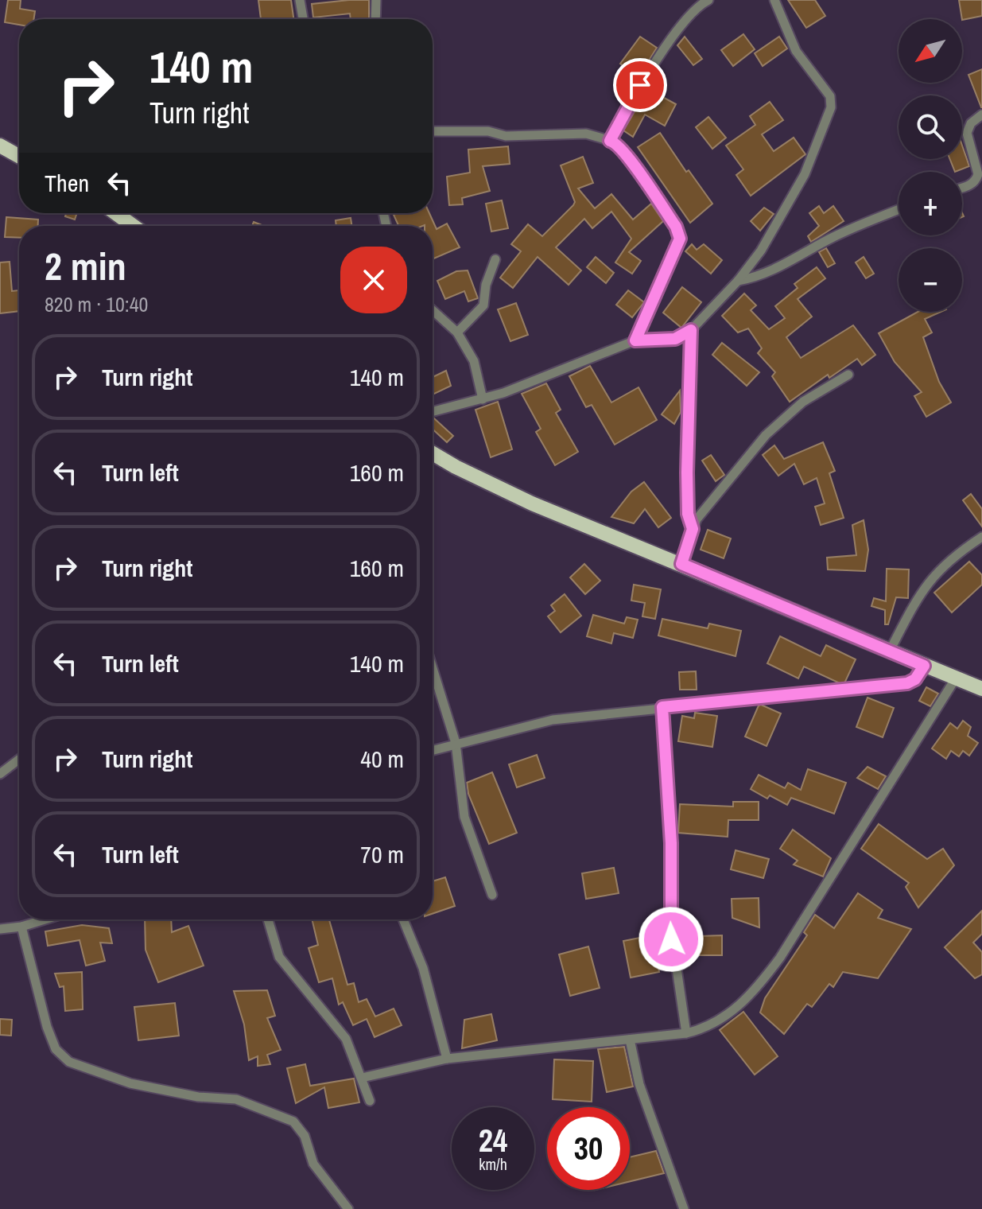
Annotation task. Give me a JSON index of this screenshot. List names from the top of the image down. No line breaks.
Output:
{"north":"bottom left","page":{"map_buttons":["+","−"],"turn":["140 m","Turn right"],"then":"Then","heading":["2 min","820 m · 10:40"],"list":[{"name":"Turn right","value":"140 m"},{"name":"Turn left","value":"160 m"},{"name":"Turn right","value":"160 m"},{"name":"Turn left","value":"140 m"},{"name":"Turn right","value":"40 m"},{"name":"Turn left","value":"70 m"}],"speed":"24 km/h","limit":"30"}}
